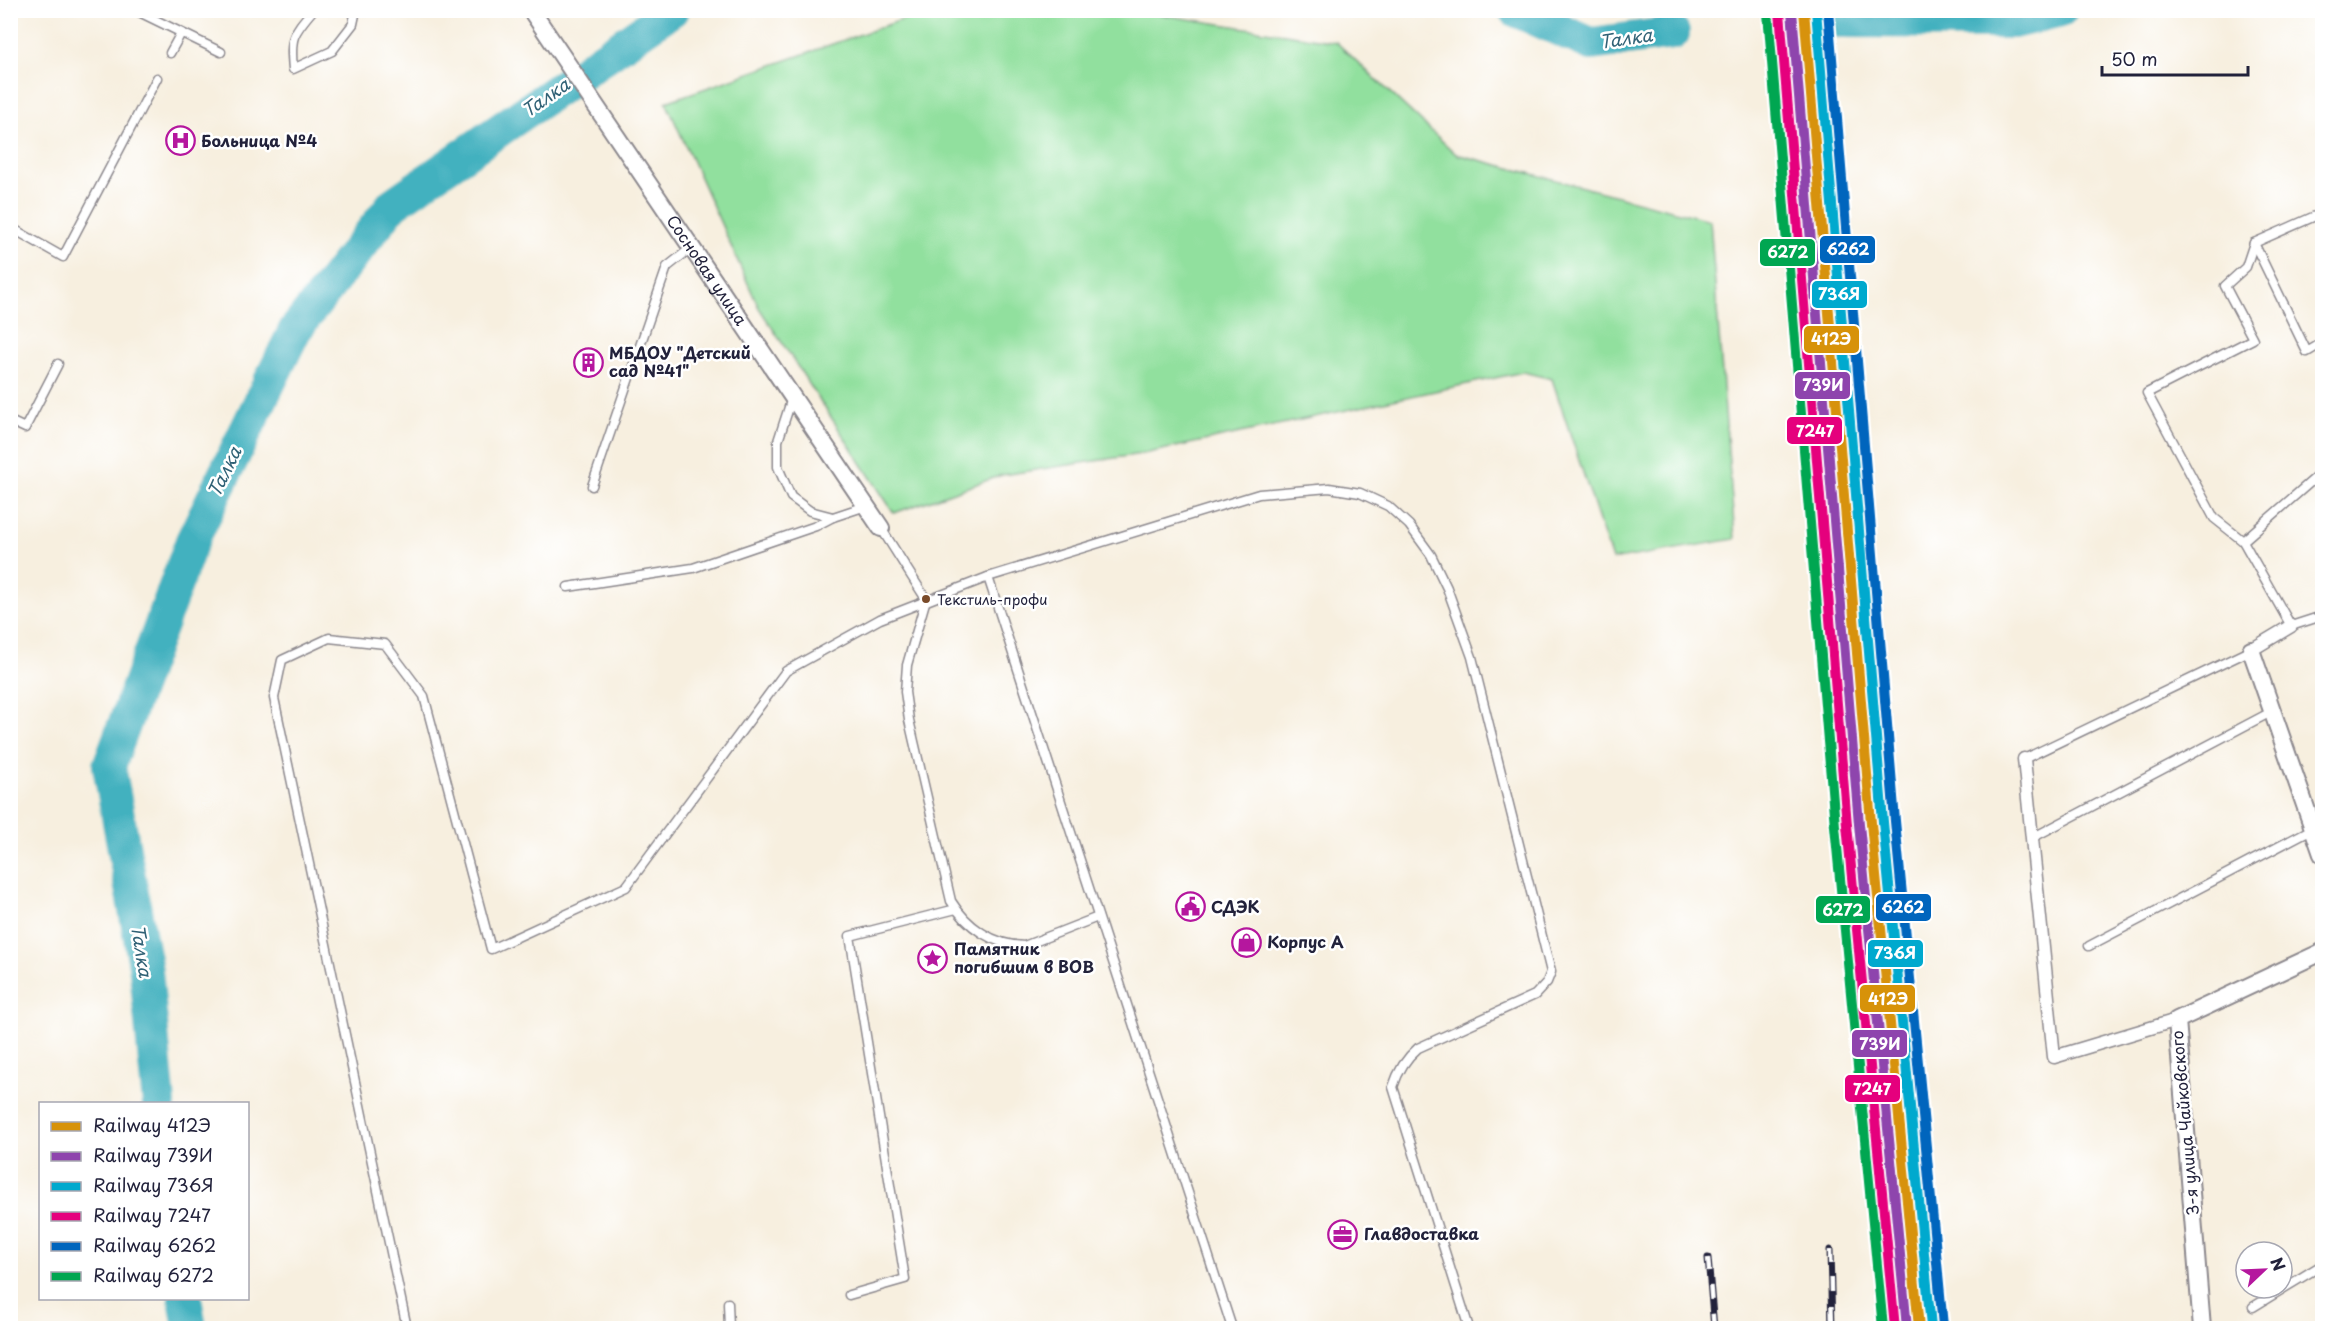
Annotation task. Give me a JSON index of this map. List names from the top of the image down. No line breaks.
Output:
{"streets":{"street":["Сосновая улица","3-я улица Чайковского"]},"water":["Талка"],"places":{"hospital":["Больница №4"],"building":["МБДОУ \"Детский сад №41\""],"other":["Текстиль-профи"],"public building":["СДЭК"],"shop":["Корпус А"],"place":["Памятник погибшим в ВОВ"],"office":["Главдоставка"]},"lines":["rail line 412Э","rail line 736Я","rail line 6262","rail line 739И","rail line 7247","rail line 6272"],"legend":["Railway 412Э","Railway 739И","Railway 736Я","Railway 7247","Railway 6262","Railway 6272"],"scale_bar":"50 m","north":"top right"}
